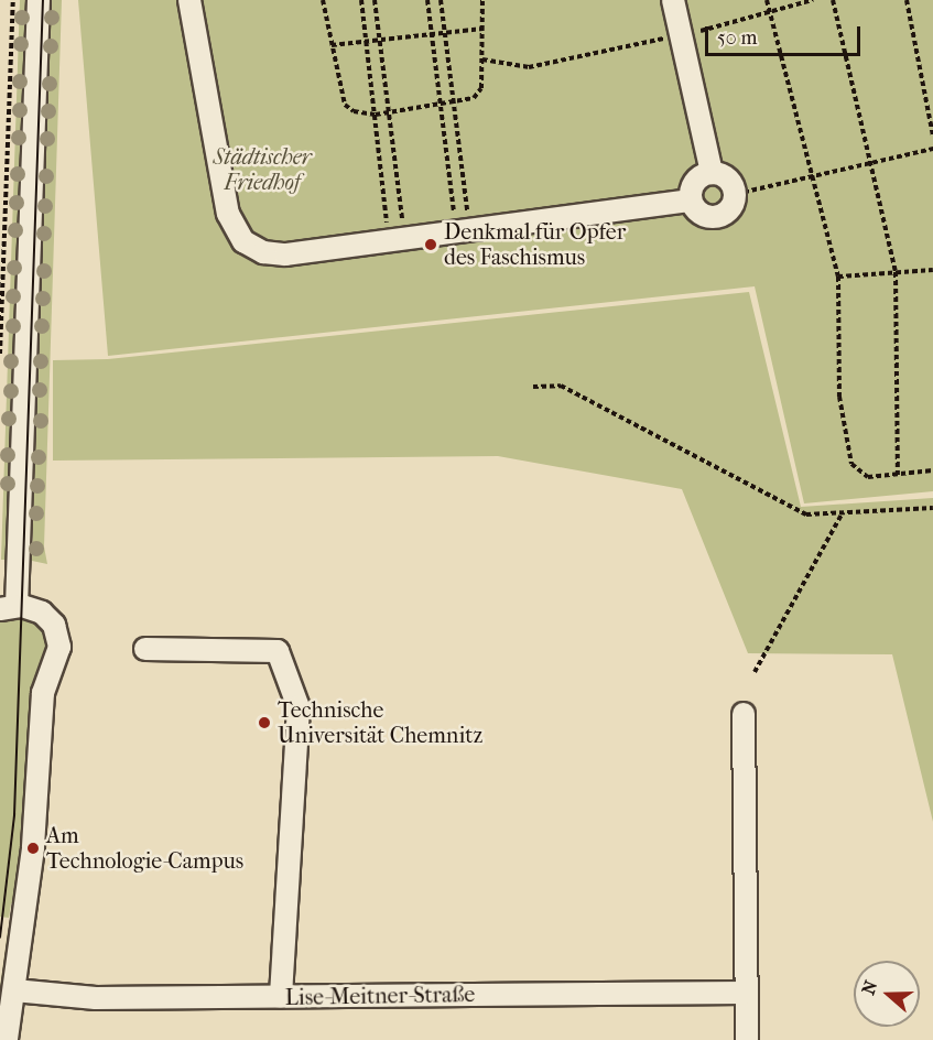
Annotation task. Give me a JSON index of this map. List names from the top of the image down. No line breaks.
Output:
{"streets":{"street":["Lise-Meitner-Straße"]},"parks":["Städtischer Friedhof"],"places":["Denkmal für Opfer des Faschismus","Technische Universität Chemnitz","Am Technologie-Campus"],"scale_bar":"50 m","north":"left"}
